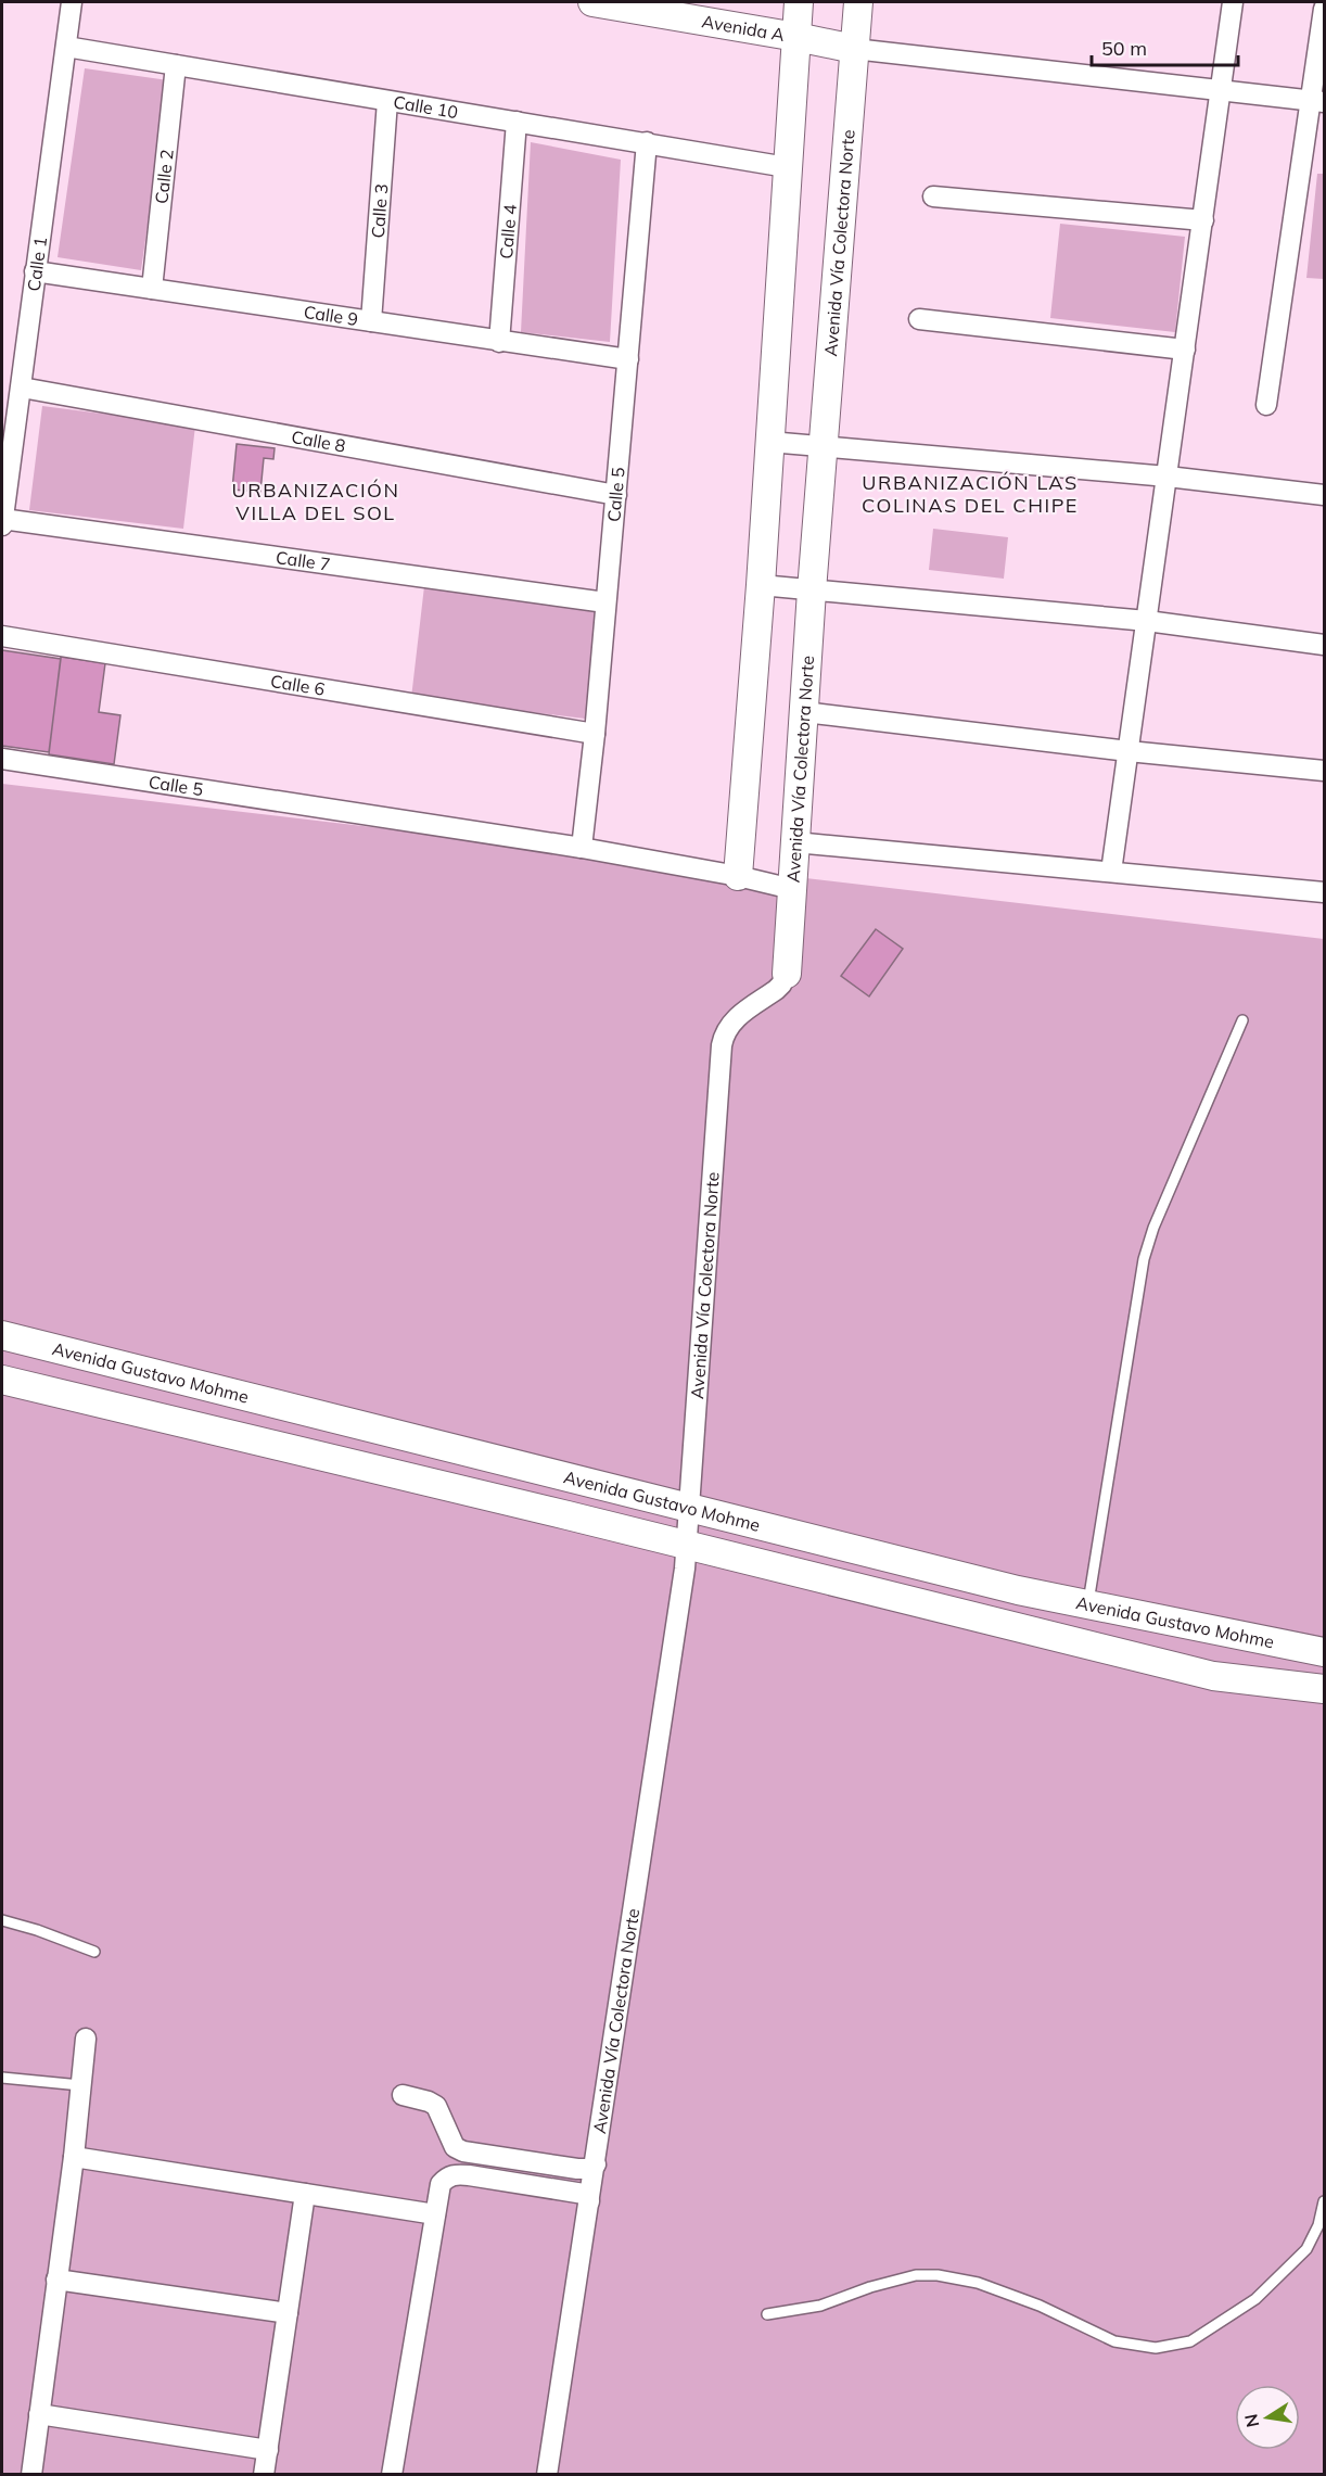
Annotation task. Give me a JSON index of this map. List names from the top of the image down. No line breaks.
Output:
{"streets":{"street":["Avenida A","Calle 10","Calle 2","Calle 3","Calle 4","Avenida Vía Colectora Norte","Calle 1","Calle 9","Calle 8","Calle 5","Calle 7","Calle 6","Avenida Gustavo Mohme"]},"crossings":[["Avenida A","Avenida Vía Colectora Norte"],["Calle 10","Calle 2"],["Calle 10","Calle 3"],["Calle 10","Calle 4"],["Calle 10","Calle 1"],["Calle 10","Calle 5"],["Calle 2","Calle 9"],["Calle 3","Calle 9"],["Calle 4","Calle 9"],["Avenida Vía Colectora Norte","Calle 5"],["Avenida Vía Colectora Norte","Avenida Gustavo Mohme"],["Calle 1","Calle 9"],["Calle 1","Calle 8"],["Calle 1","Calle 7"],["Calle 9","Calle 5"],["Calle 8","Calle 5"],["Calle 5","Calle 7"],["Calle 5","Calle 6"]],"districts":["URBANIZACIÓN LAS COLINAS DEL CHIPE","URBANIZACIÓN VILLA DEL SOL"],"scale_bar":"50 m","north":"left"}
